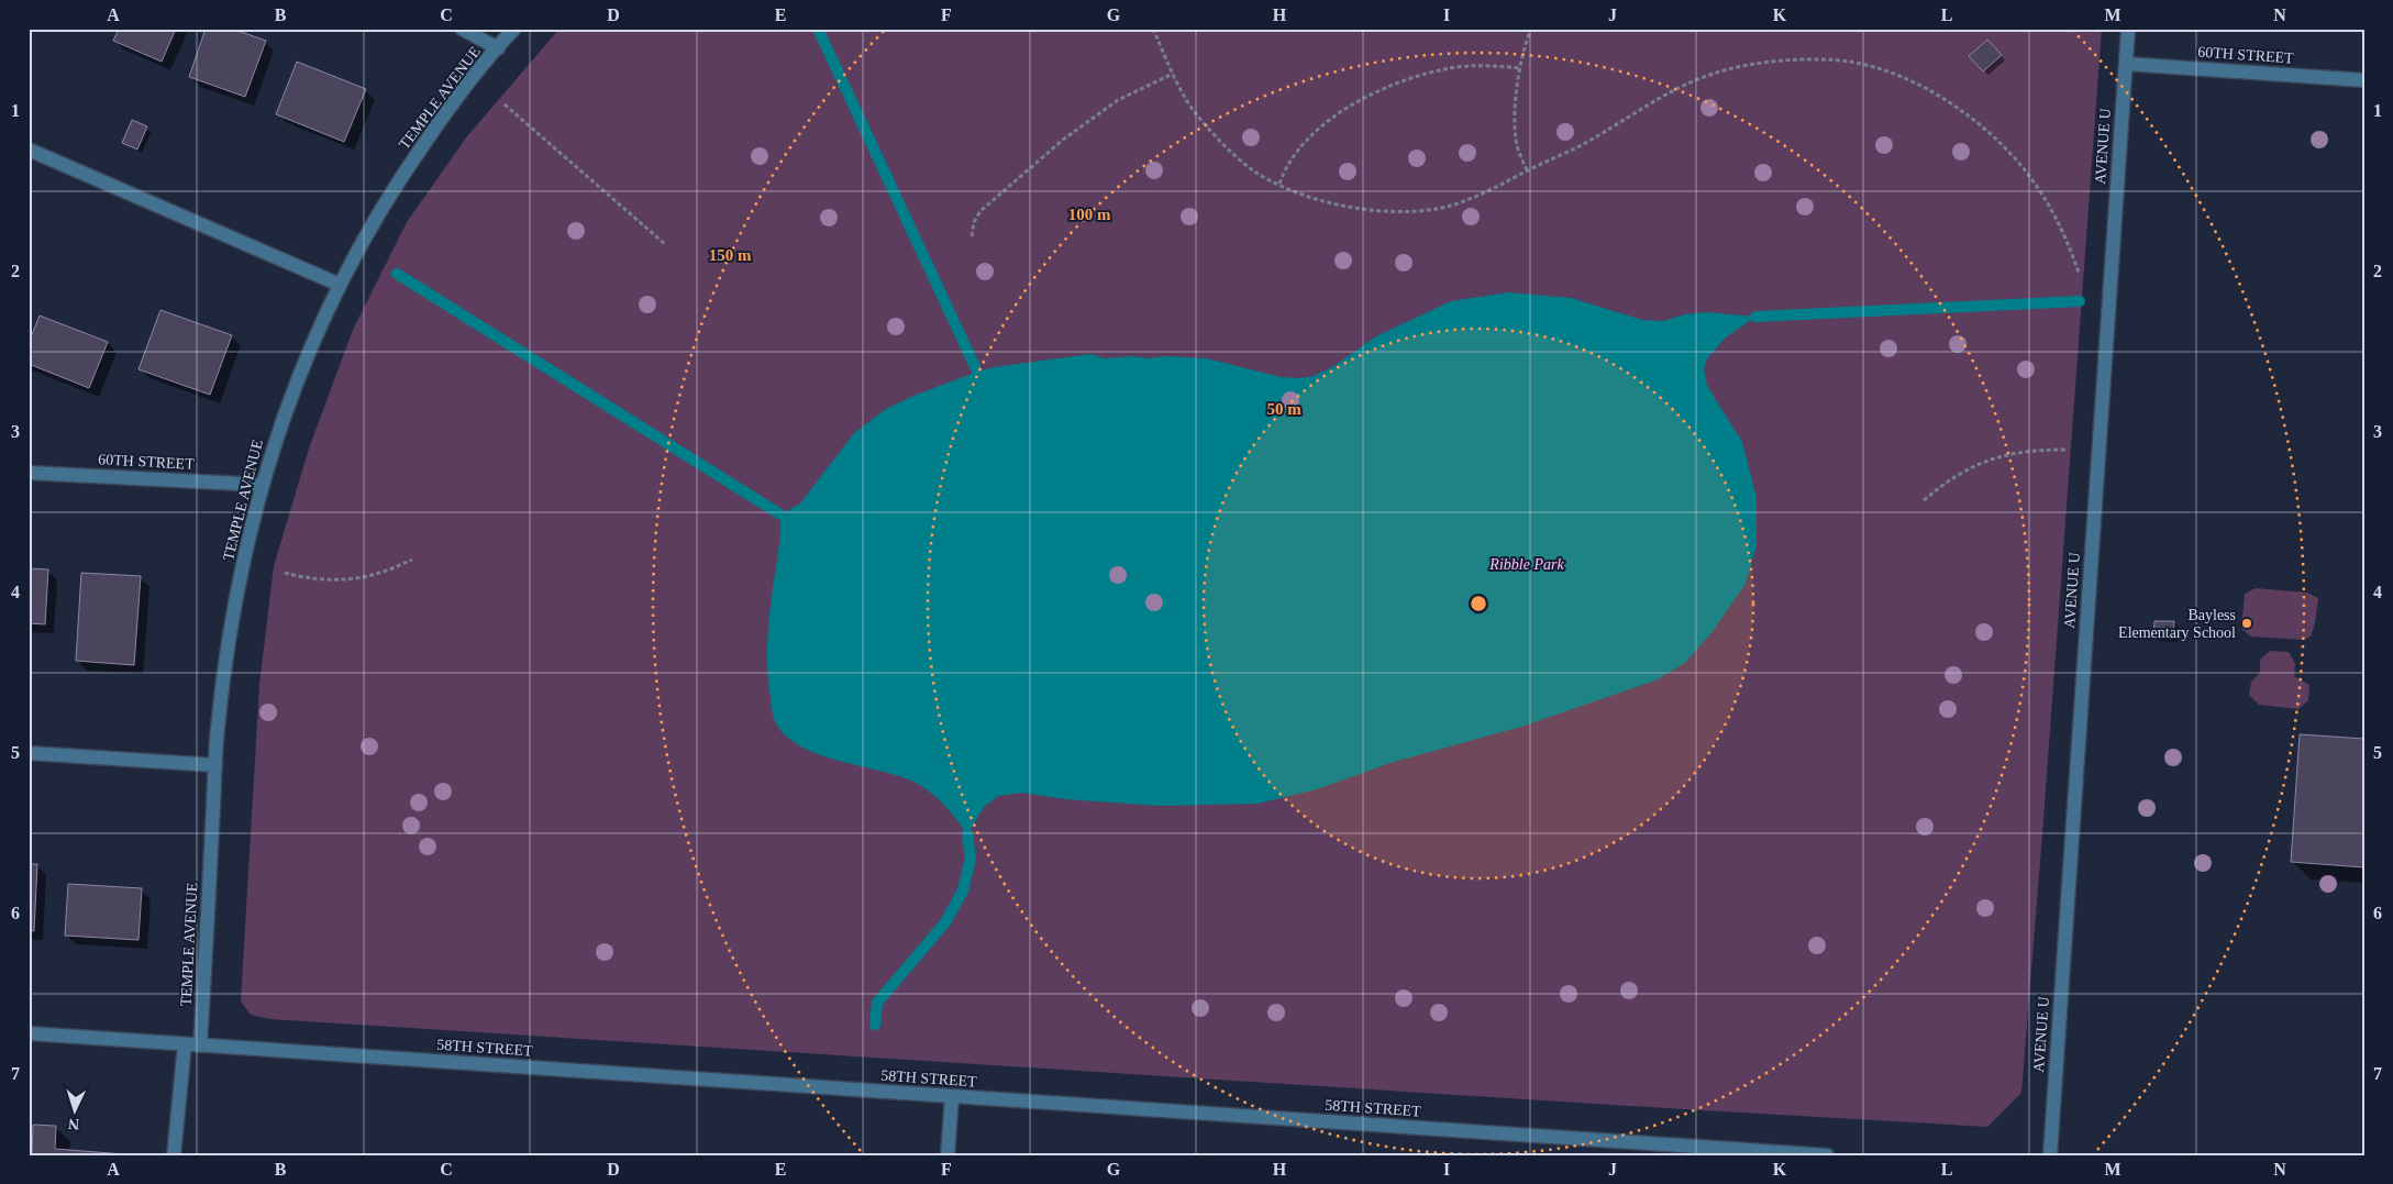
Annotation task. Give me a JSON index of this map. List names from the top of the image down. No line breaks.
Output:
{"streets":{"street":["60TH STREET","TEMPLE AVENUE","AVENUE U","58TH STREET"]},"crossings":[["60TH STREET","TEMPLE AVENUE"],["60TH STREET","AVENUE U"],["TEMPLE AVENUE","58TH STREET"]],"parks":["Ribble Park"],"places":["Bayless Elementary School"],"north":"bottom","grid":{"columns":["A","B","C","D","E","F","G","H","I","J","K","L","M","N"],"rows":["1","2","3","4","5","6","7"]},"rings":["100 m","150 m","50 m"]}
